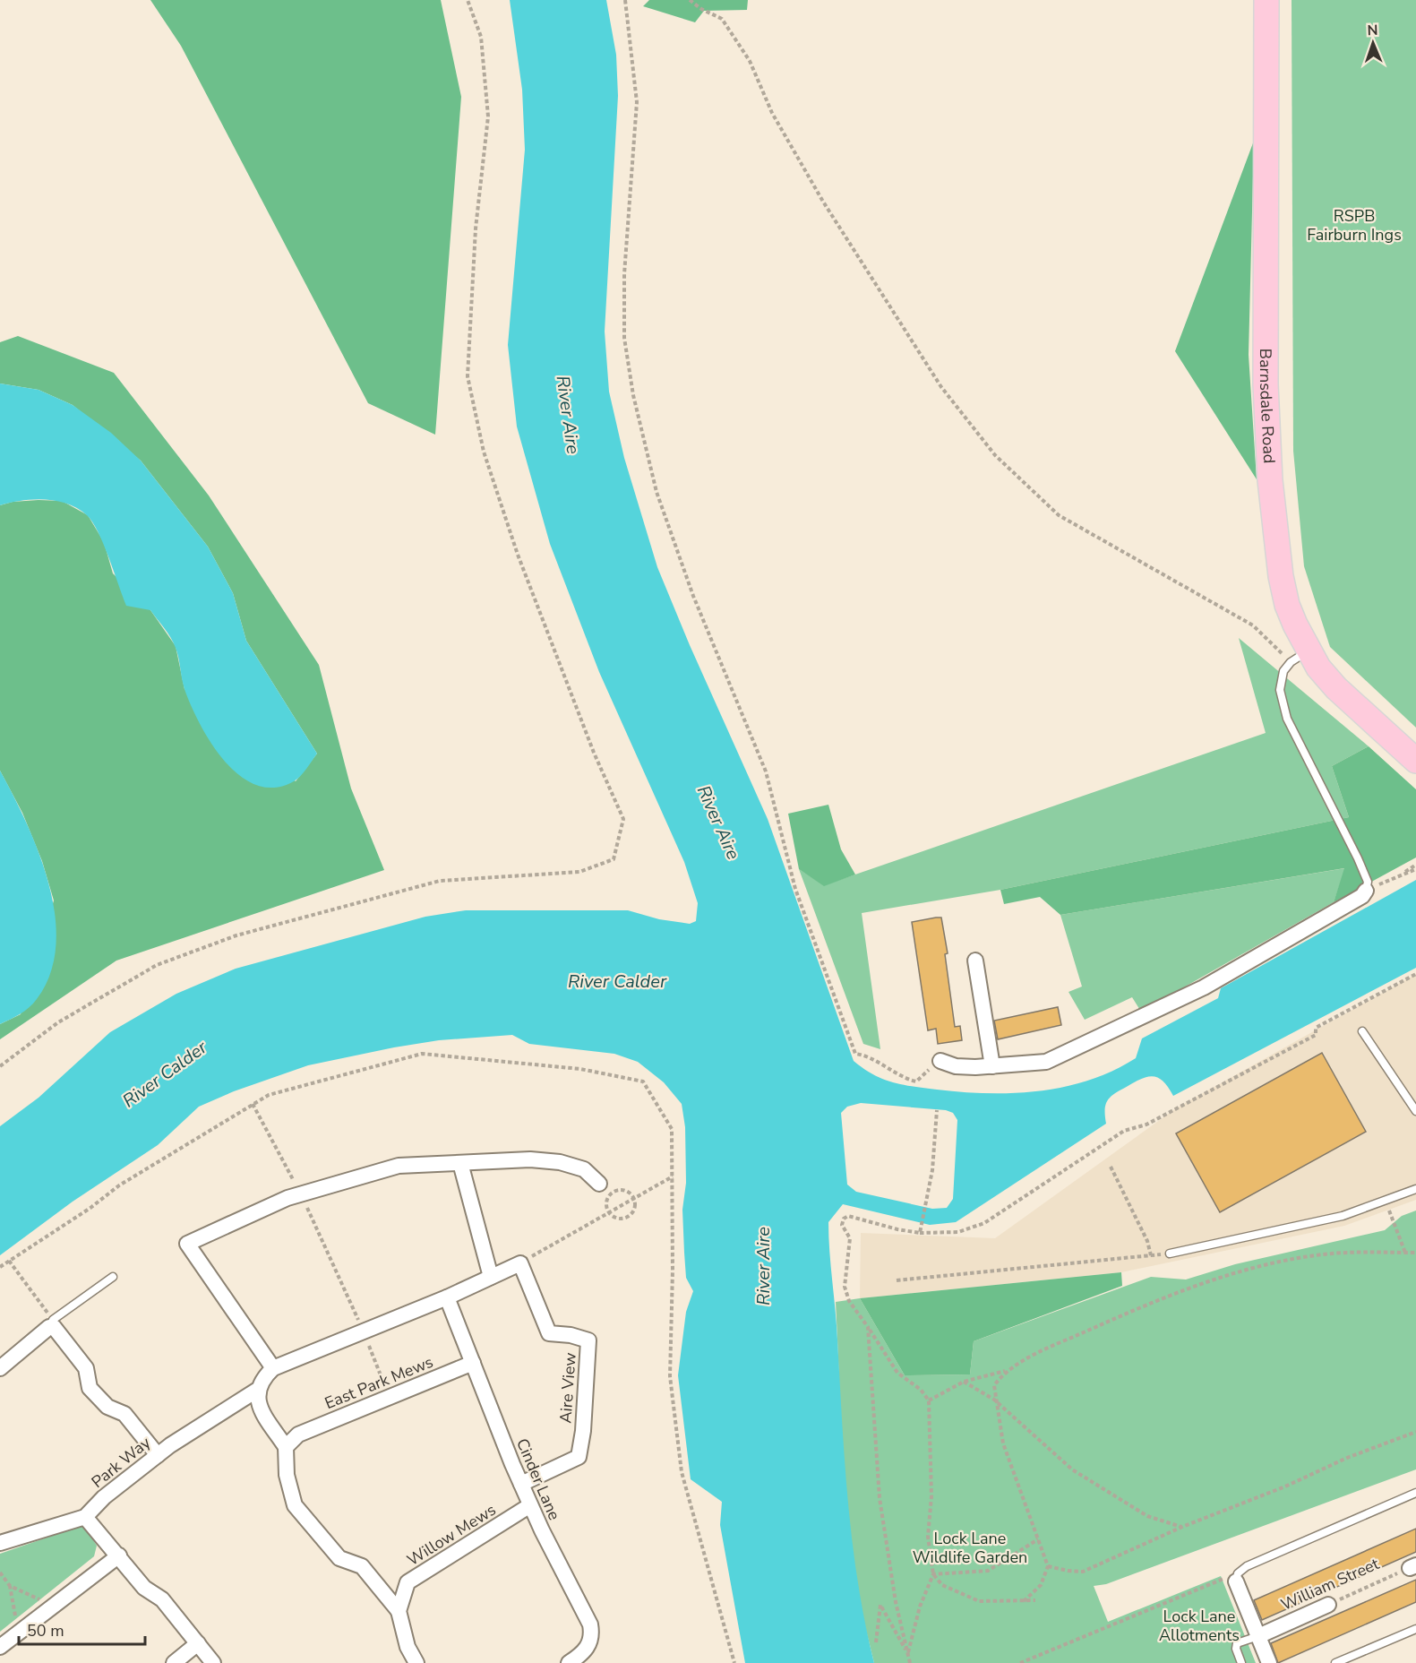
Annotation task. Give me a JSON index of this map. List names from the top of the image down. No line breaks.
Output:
{"streets":{"main road":["Barnsdale Road"],"street":["East Park Mews","Aire View","Park Way","Cinder Lane","Willow Mews","William Street"]},"crossings":[["East Park Mews","Cinder Lane"],["Aire View","Park Way"],["Aire View","Cinder Lane"],["Park Way","Cinder Lane"],["Cinder Lane","Willow Mews"]],"water":["River Aire","River Calder"],"parks":["RSPB Fairburn Ings","Lock Lane Wildlife Garden","Lock Lane Allotments"],"scale_bar":"50 m","north":"top"}
